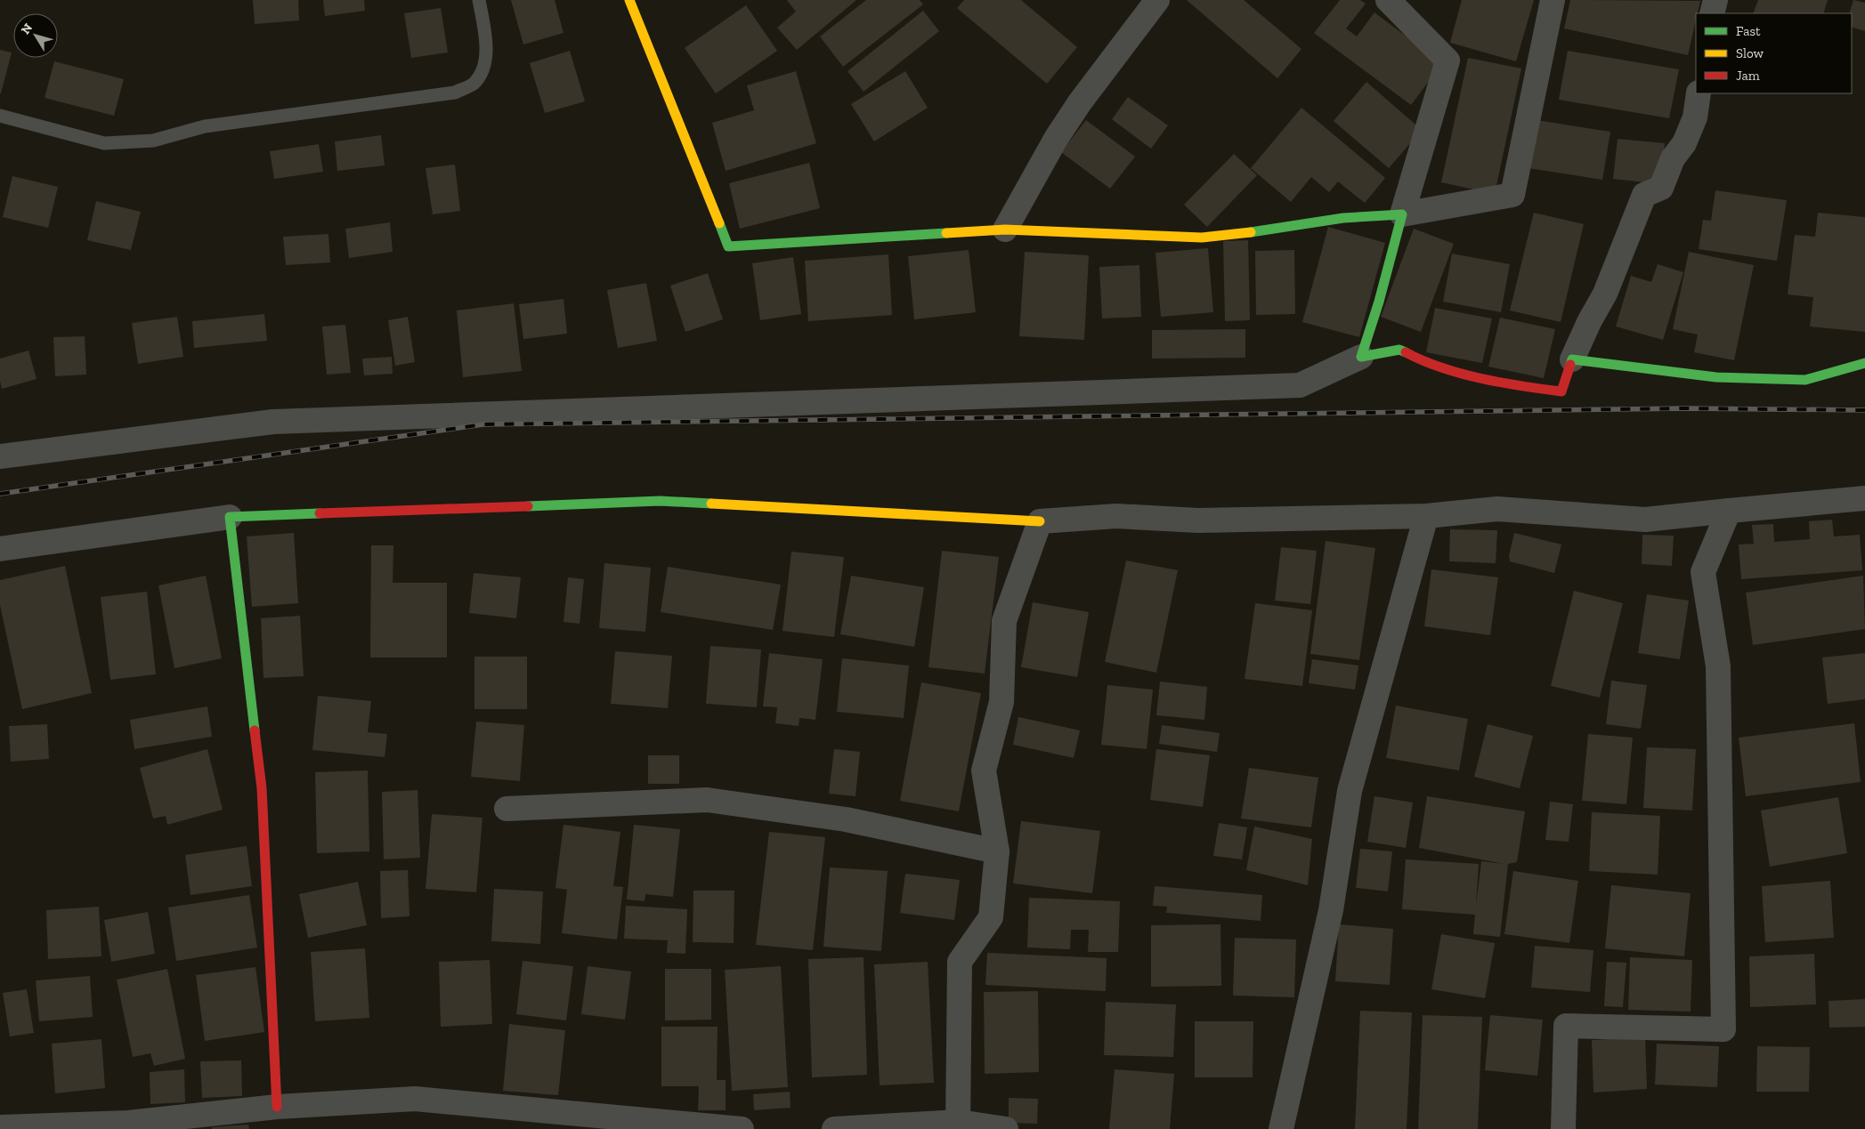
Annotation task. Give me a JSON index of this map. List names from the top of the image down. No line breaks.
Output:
{"legend":["Fast","Slow","Jam"],"north":"top left"}
